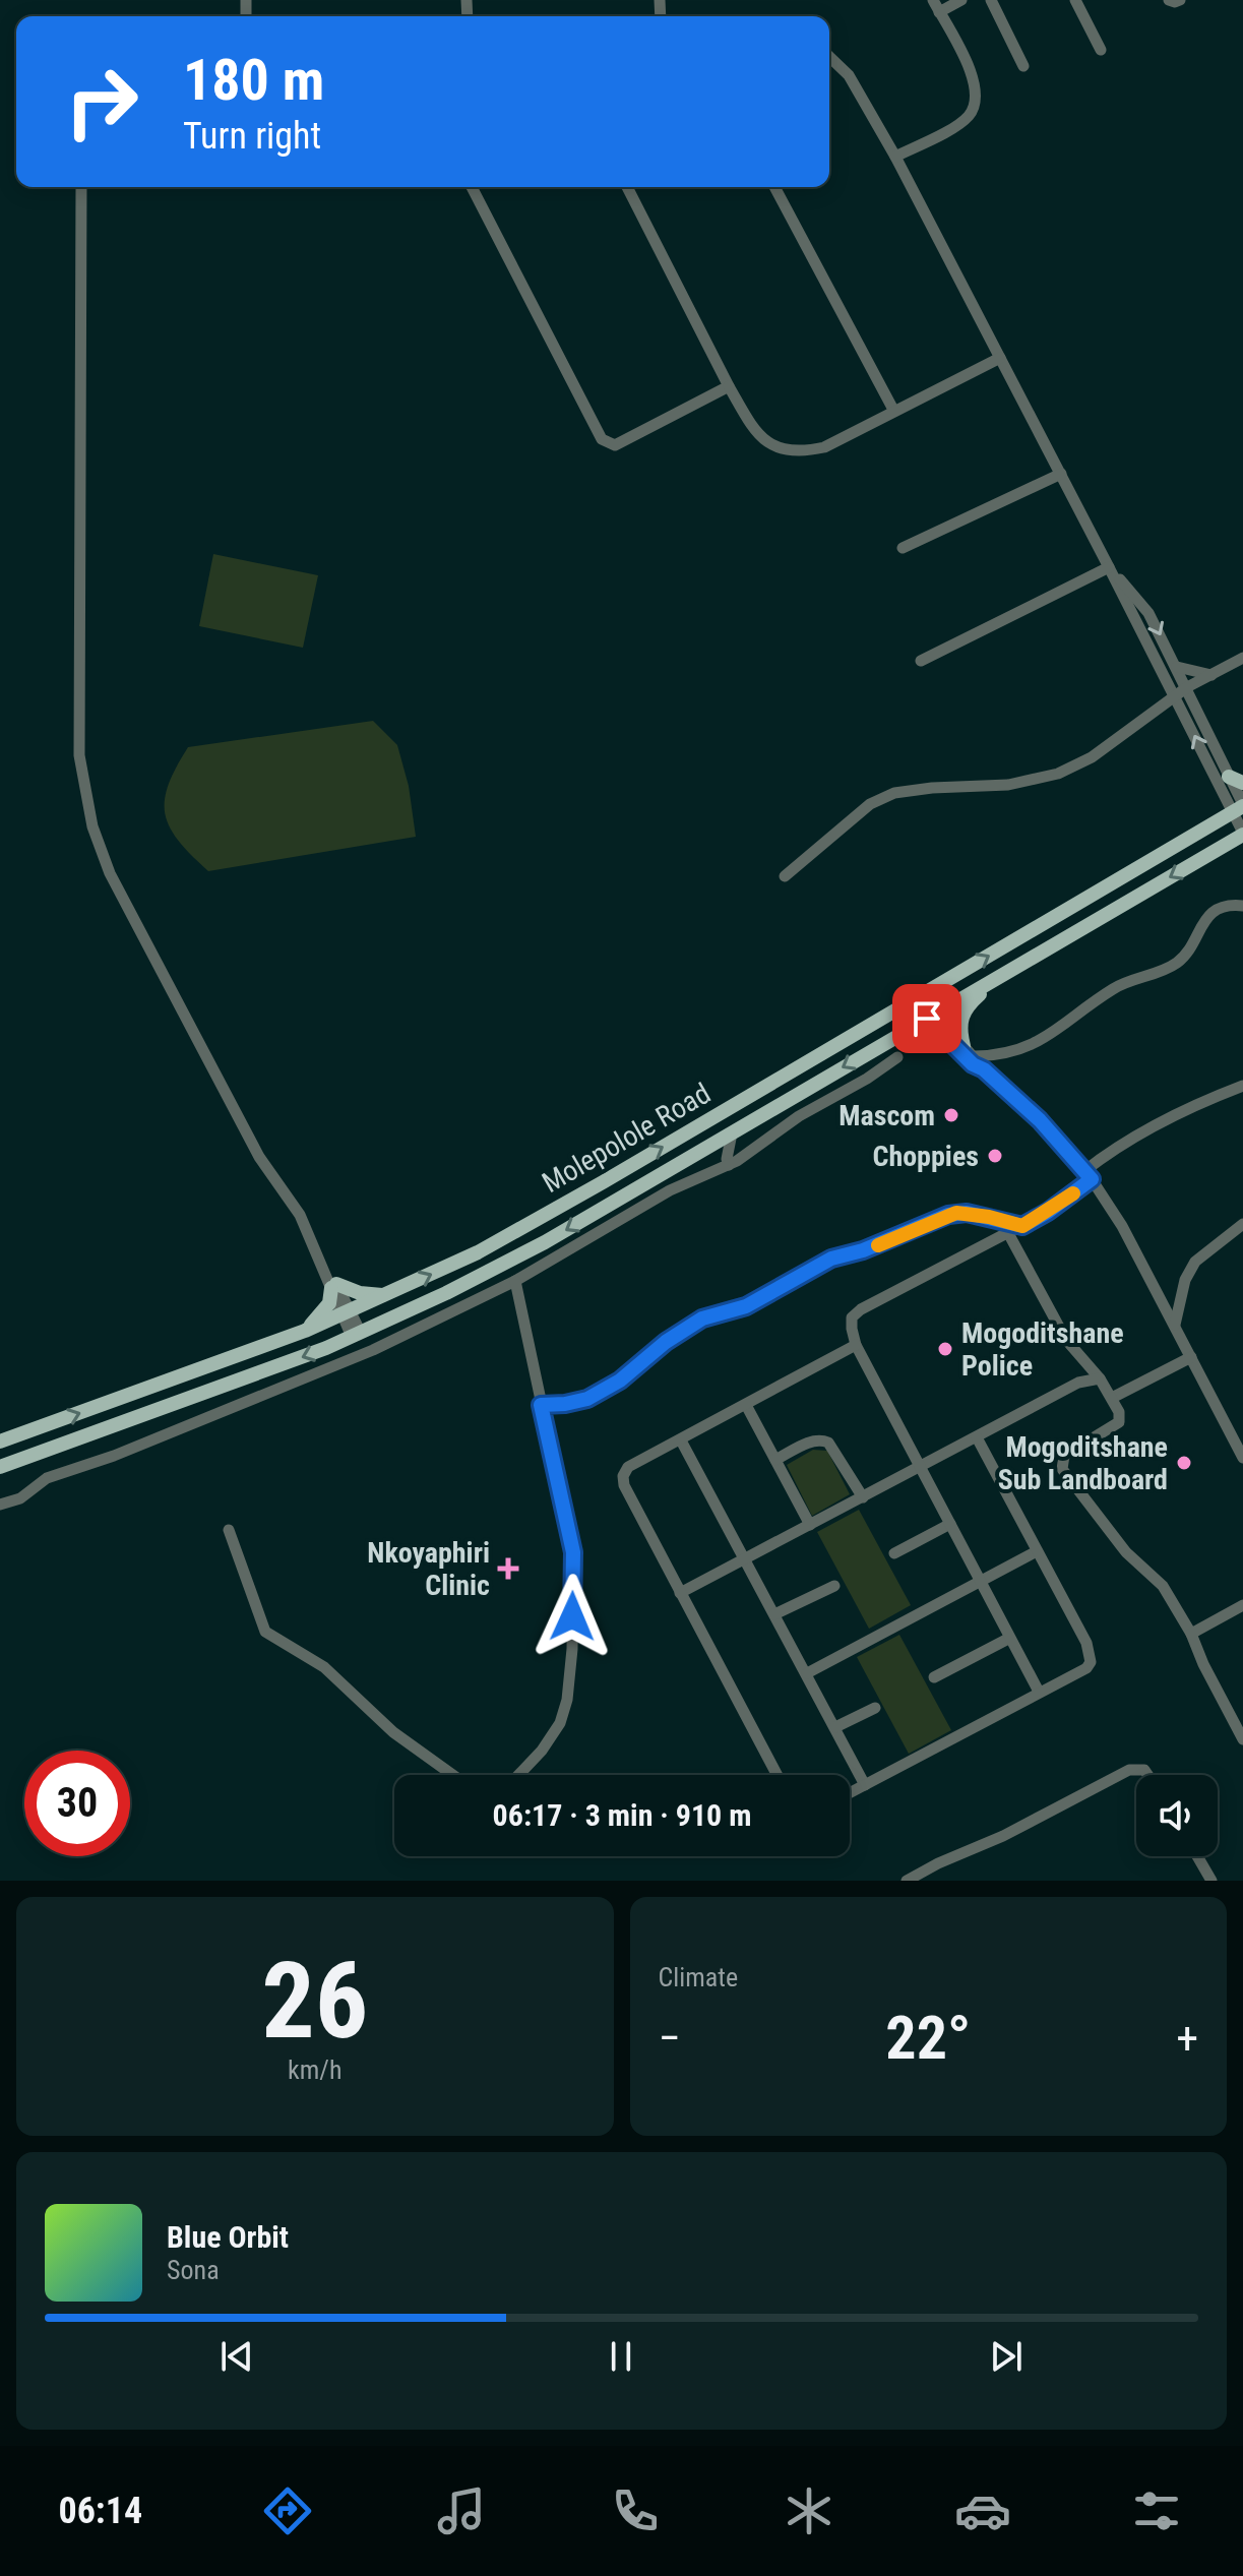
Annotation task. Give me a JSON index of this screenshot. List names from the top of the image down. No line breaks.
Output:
{"streets":{"main road":["Molepolole Road"]},"places":{"other":["Mascom","Choppies","Mogoditshane Police","Mogoditshane Sub Landboard"],"health":["Nkoyaphiri Clinic"]},"page":{"turn":["180 m","Turn right"],"limit":"30","trip":"06:17 · 3 min · 910 m","tile":[["26","km/h"],"Climate"],"heat":["−","22°","+"],"song":["Blue Orbit","Sona"],"tabs":"06:14"}}
